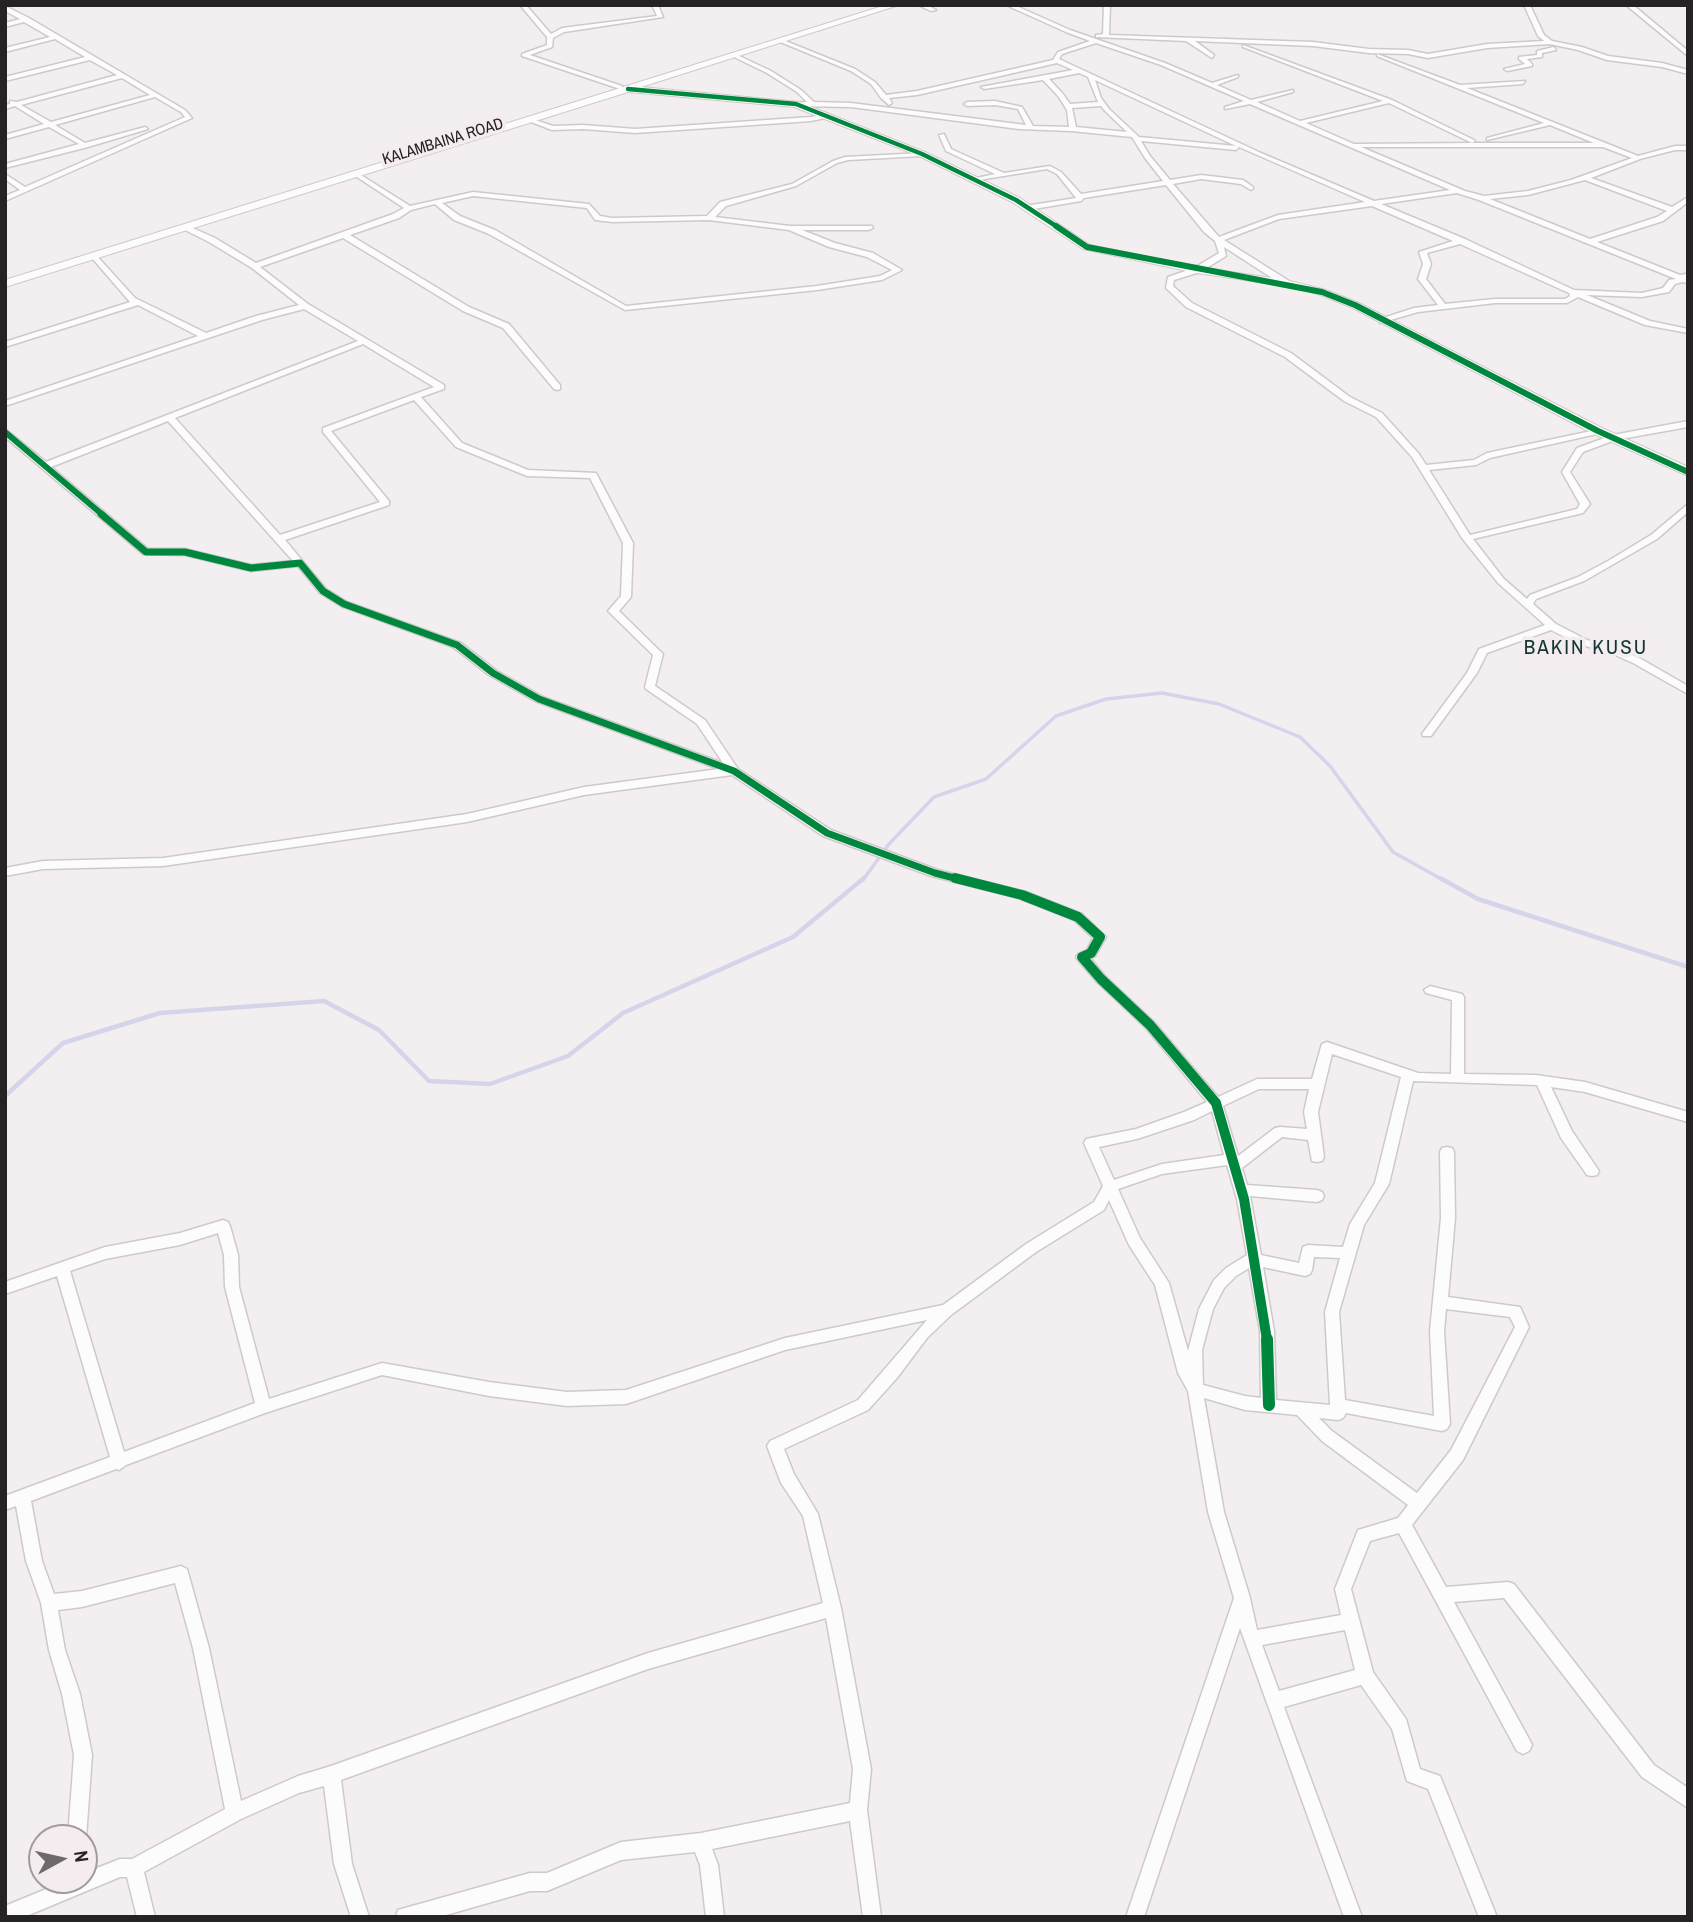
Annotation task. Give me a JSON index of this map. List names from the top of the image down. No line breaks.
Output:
{"streets":{"main road":["KALAMBAINA ROAD"]},"districts":["BAKIN KUSU"],"north":"right"}
